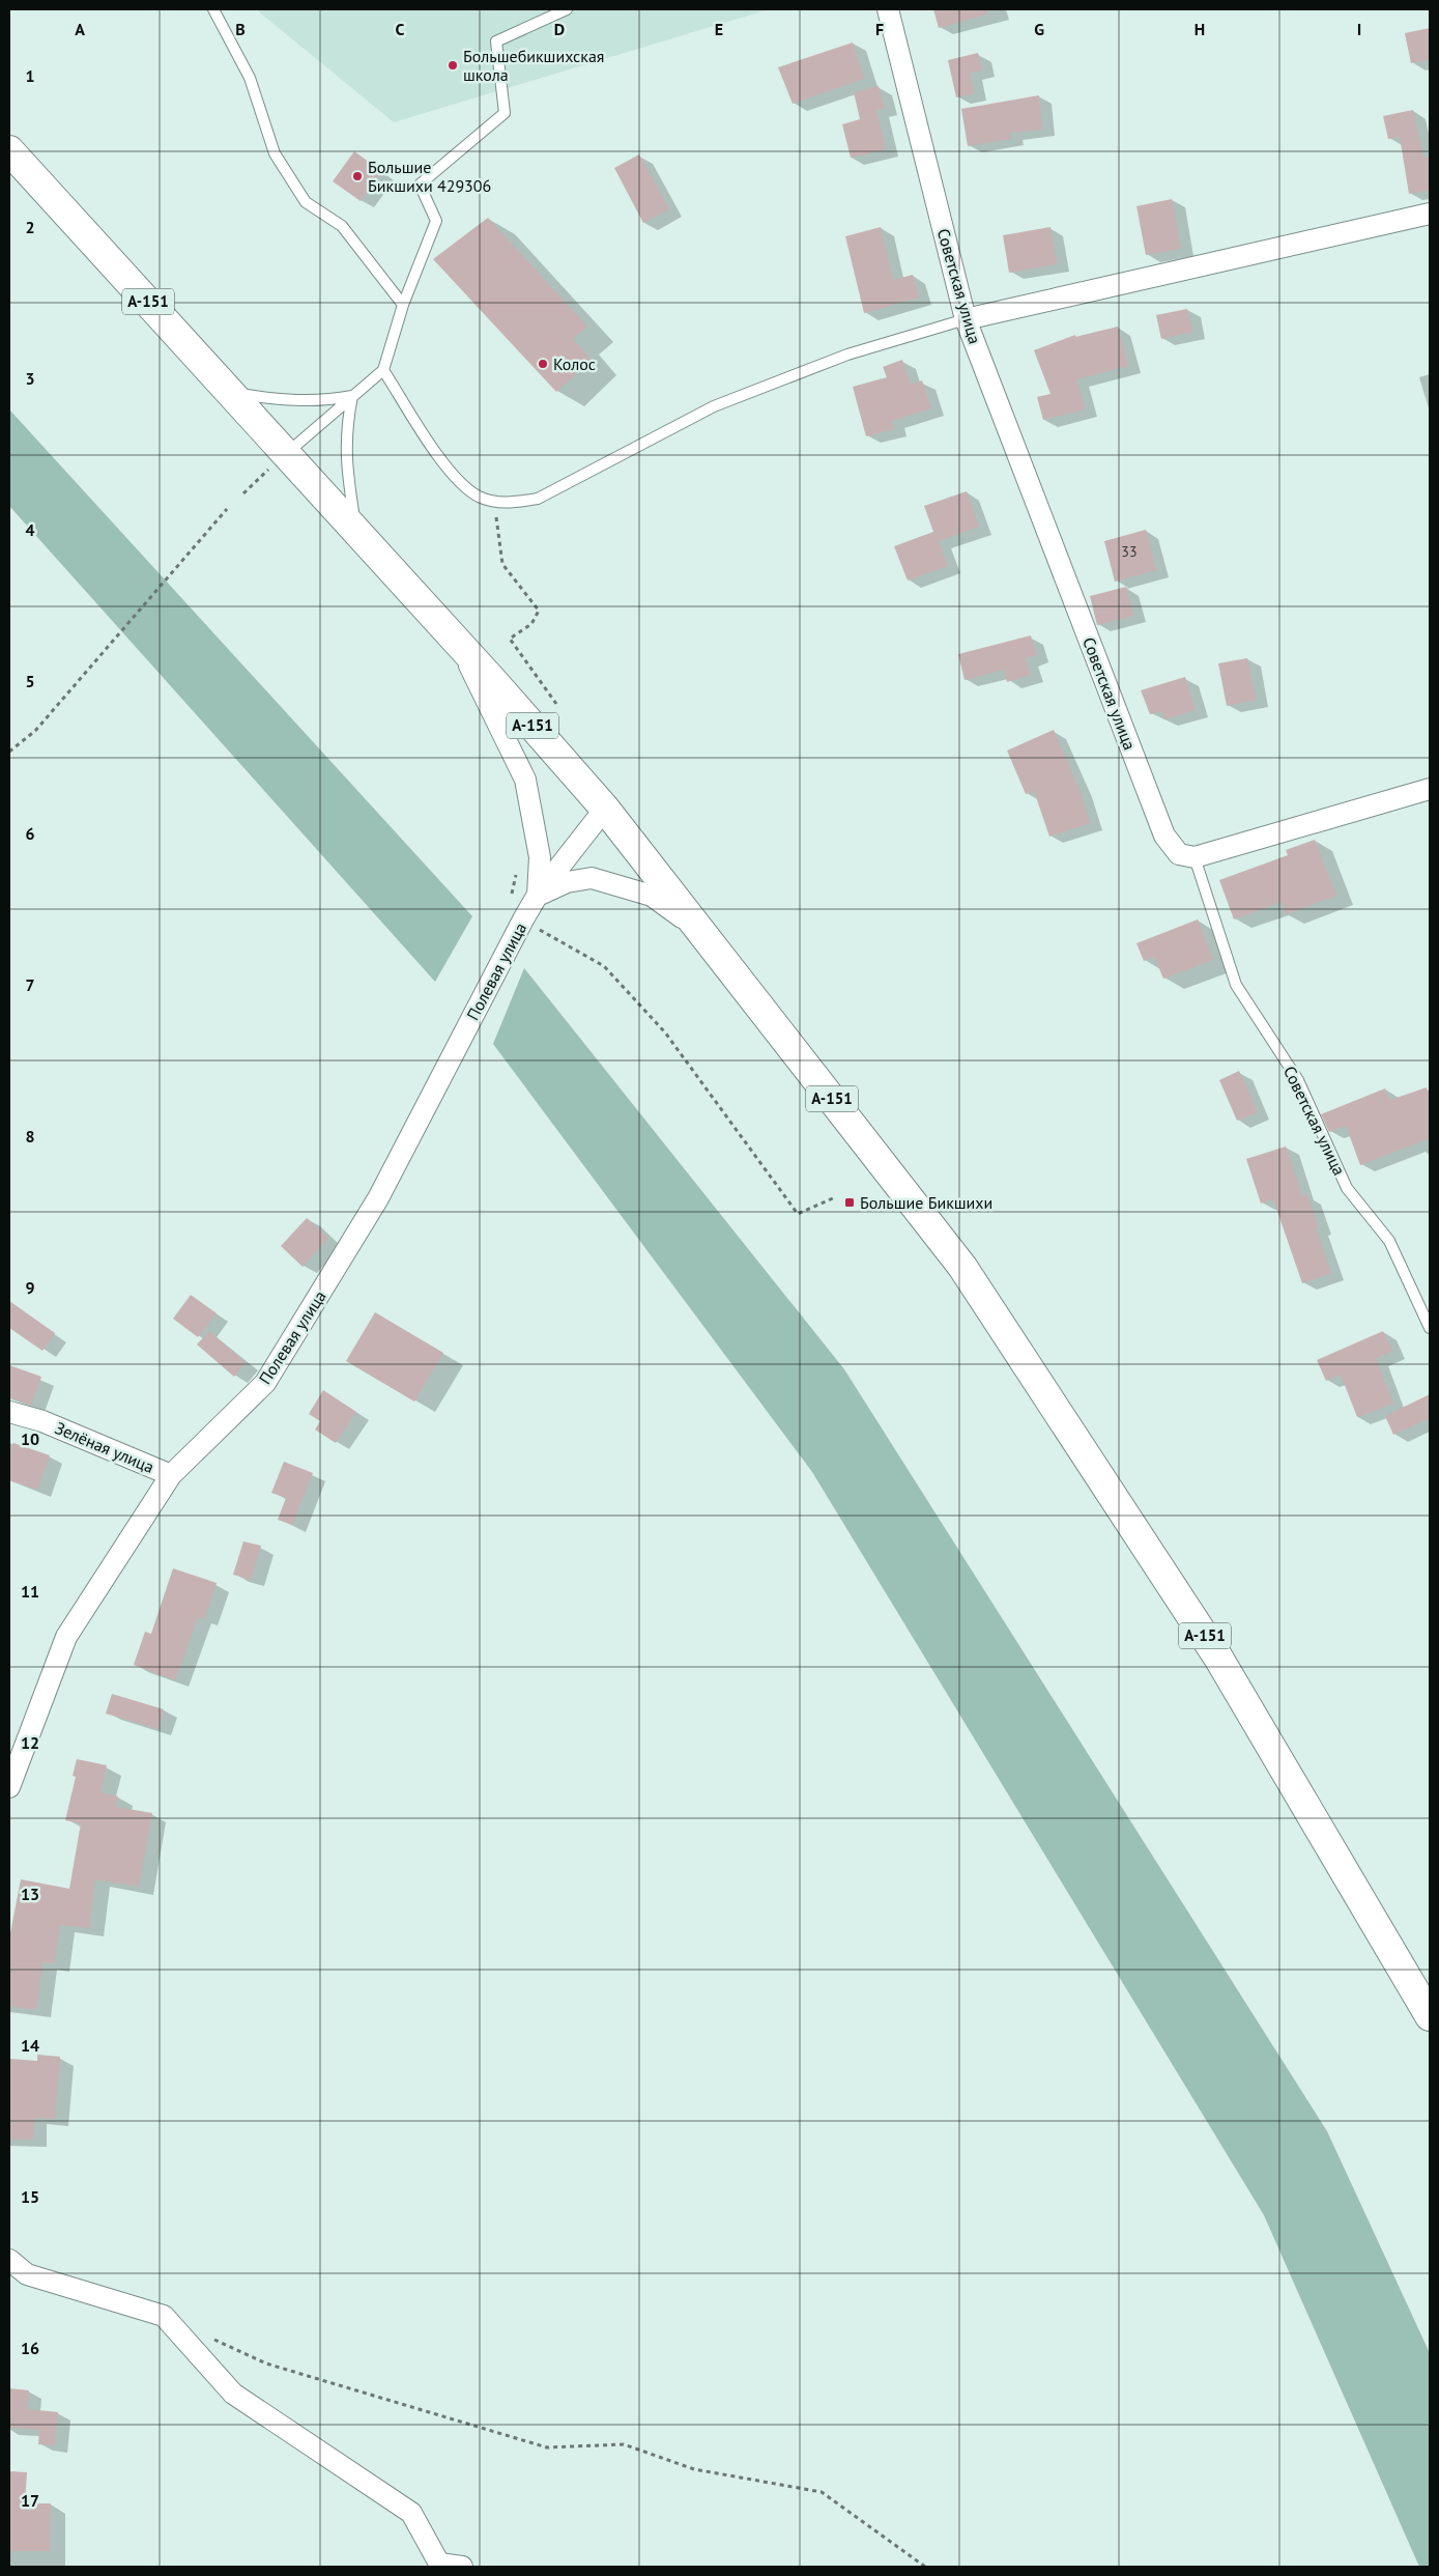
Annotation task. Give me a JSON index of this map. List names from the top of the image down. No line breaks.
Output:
{"streets":{"highway":["А-151"],"street":["Советская улица","Полевая улица","Зелёная улица"]},"crossings":[["А-151","Полевая улица"],["Полевая улица","Зелёная улица"]],"places":{"other":["Большебикшихская школа","Большие Бикшихи 429306","Колос"],"transit":["Большие Бикшихи"]},"house_numbers":["33"],"grid":{"columns":["A","B","C","D","E","F","G","H","I"],"rows":["1","2","3","4","5","6","7","8","9","10","11","12","13","14","15","16","17"]}}
